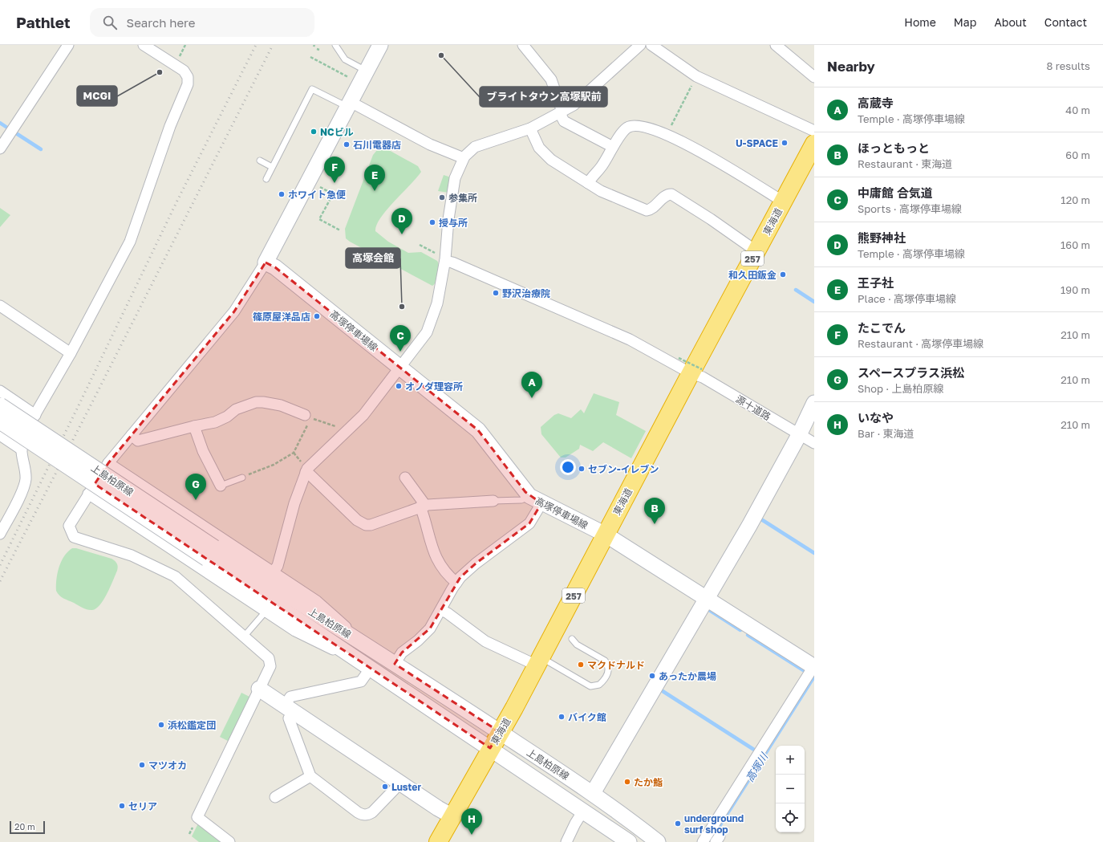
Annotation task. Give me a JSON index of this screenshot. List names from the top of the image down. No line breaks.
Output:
{"streets":{"highway":["東海道","257"],"street":["高塚停車場線","源十道路","上島柏原線"]},"crossings":[["東海道","高塚停車場線"],["東海道","源十道路"],["東海道","上島柏原線"]],"water":["高塚川"],"places":["ブライトタウン高塚駅前","MCGI","NCビル","U-SPACE","石川電器店","ホワイト急便","参集所","授与所","和久田鈑金","野沢治療院","高塚会館","篠原屋洋品店","オノダ理容所","セブン-イレブン","マクドナルド","あったか農場","バイク館","浜松鑑定団","マツオカ","たか鮨","Luster","セリア","underground surf shop"],"scale_bar":"20 m","page":{"header":"Pathlet","search":"Search here","nav":["Home","Map","About","Contact"],"heading":["Nearby","8 results"],"list":[{"mark":"A","name":"高蔵寺","note":"Temple · 高塚停車場線","value":"40 m"},{"mark":"B","name":"ほっともっと","note":"Restaurant · 東海道","value":"60 m"},{"mark":"C","name":"中庸館 合気道","note":"Sports · 高塚停車場線","value":"120 m"},{"mark":"D","name":"熊野神社","note":"Temple · 高塚停車場線","value":"160 m"},{"mark":"E","name":"王子社","note":"Place · 高塚停車場線","value":"190 m"},{"mark":"F","name":"たこでん","note":"Restaurant · 高塚停車場線","value":"210 m"},{"mark":"G","name":"スペースプラス浜松","note":"Shop · 上島柏原線","value":"210 m"},{"mark":"H","name":"いなや","note":"Bar · 東海道","value":"210 m"}],"pins":["F","E","D","C","A","G","B","H"],"map_buttons":["+","−"],"scale":"20 m"}}
